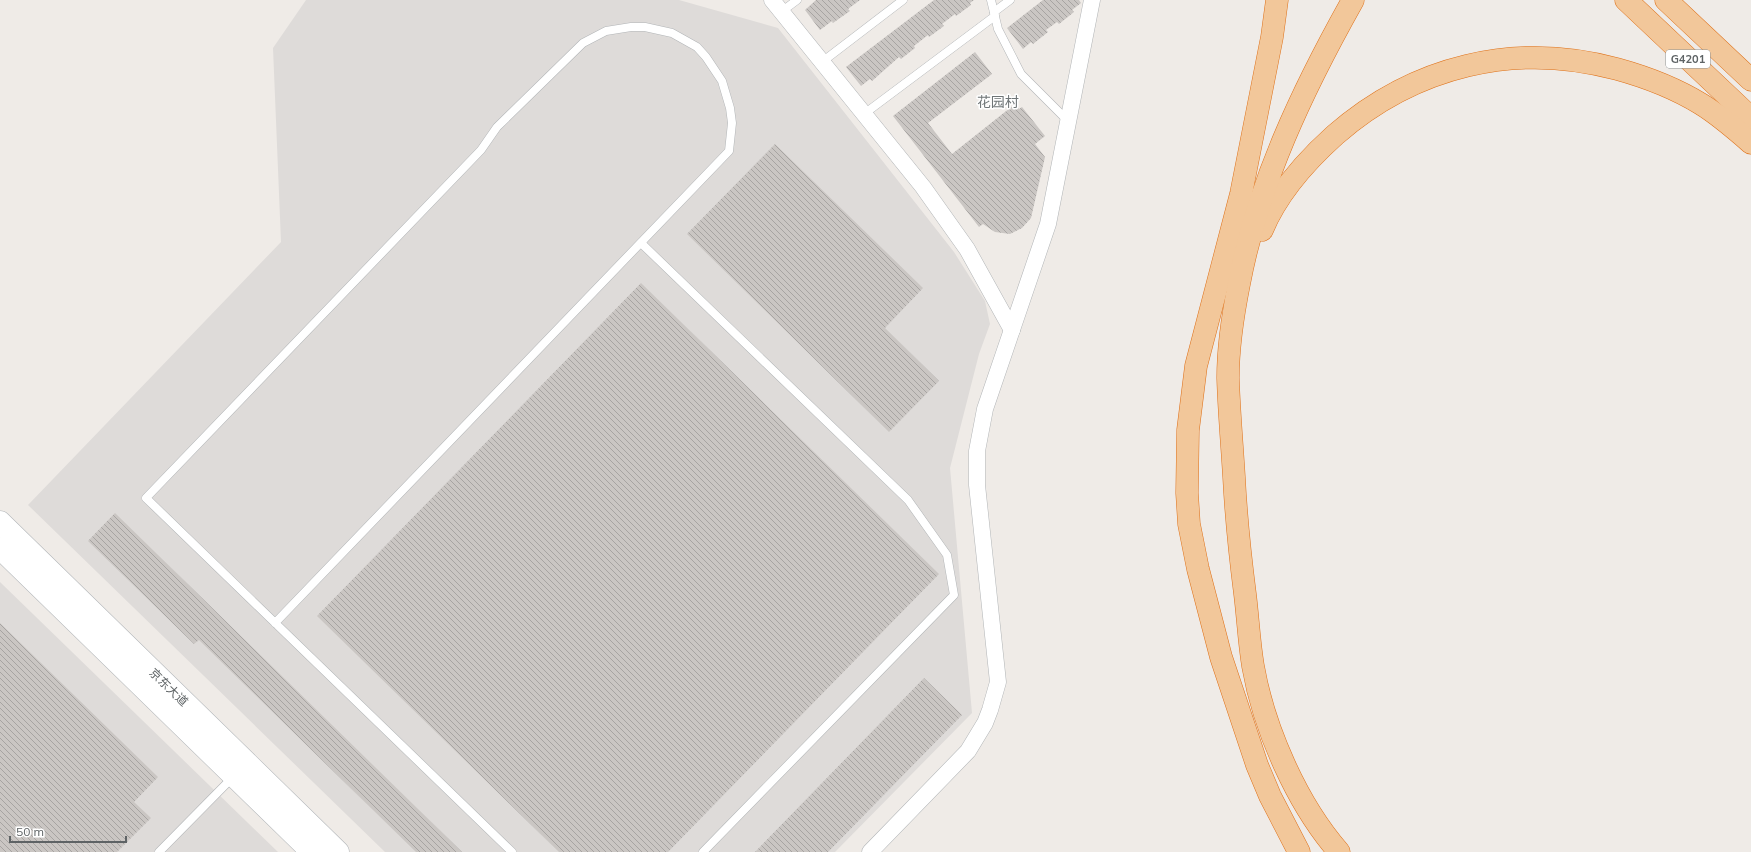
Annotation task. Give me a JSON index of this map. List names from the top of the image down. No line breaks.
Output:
{"streets":{"highway":["G4201"],"main road":["京东大道"]},"districts":["花园村"],"scale_bar":"50 m"}
